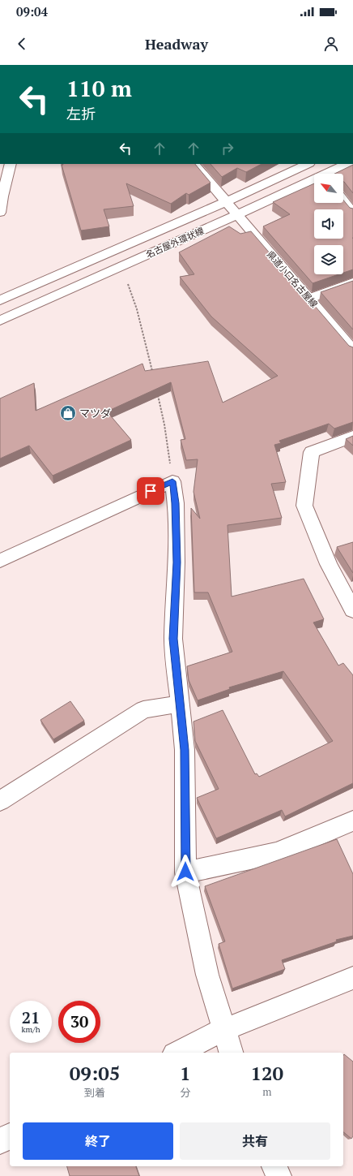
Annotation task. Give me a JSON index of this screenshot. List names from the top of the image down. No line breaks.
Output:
{"streets":{"street":["名古屋外環状線","県道小口名古屋線"]},"crossings":[["名古屋外環状線","県道小口名古屋線"]],"places":{"shop":["マツダ"]},"north":"top left","page":{"status":"09:04","header":"Headway","turn":["110 m","左折"],"speed":"21 km/h","limit":"30","eta":["09:05","到着","1","分","120","m"],"buttons":["終了","共有"]}}
